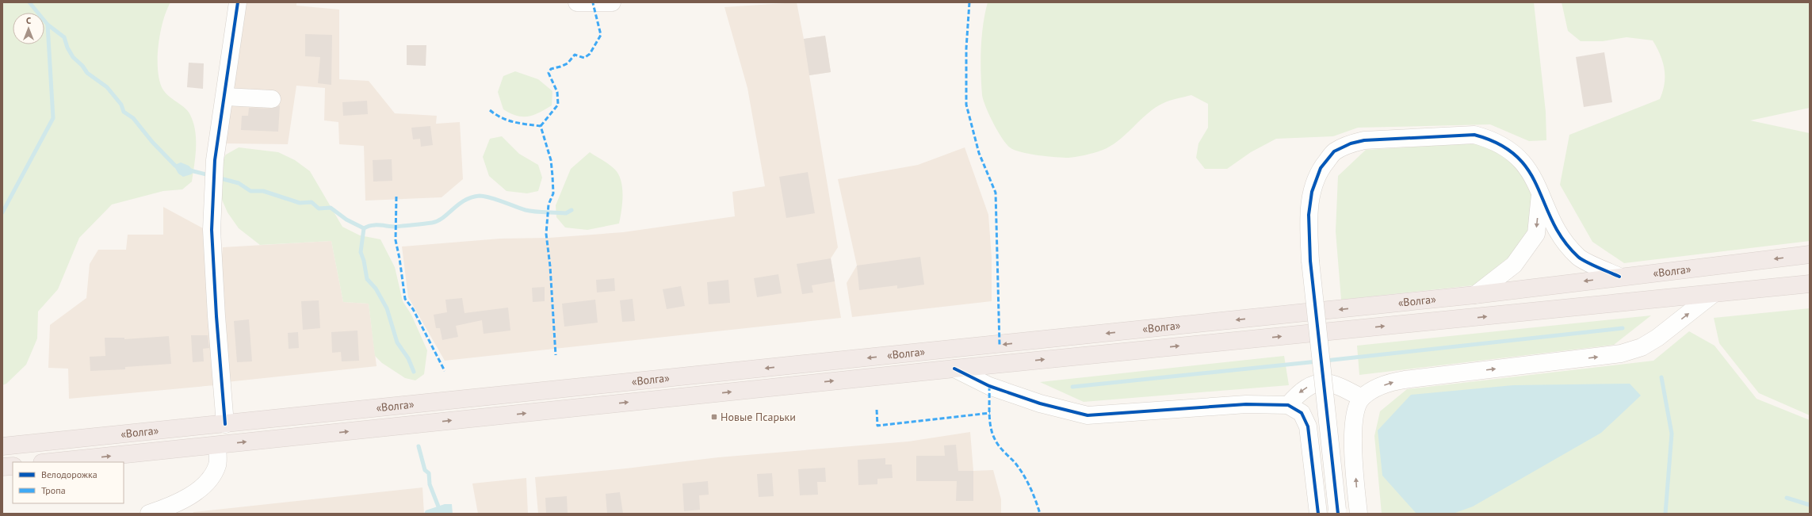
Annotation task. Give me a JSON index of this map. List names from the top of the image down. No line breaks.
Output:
{"streets":{"highway":["«Волга»"]},"places":{"transit":["Новые Псарьки"]},"legend":["Велодорожка","Тропа"],"north":"top"}
